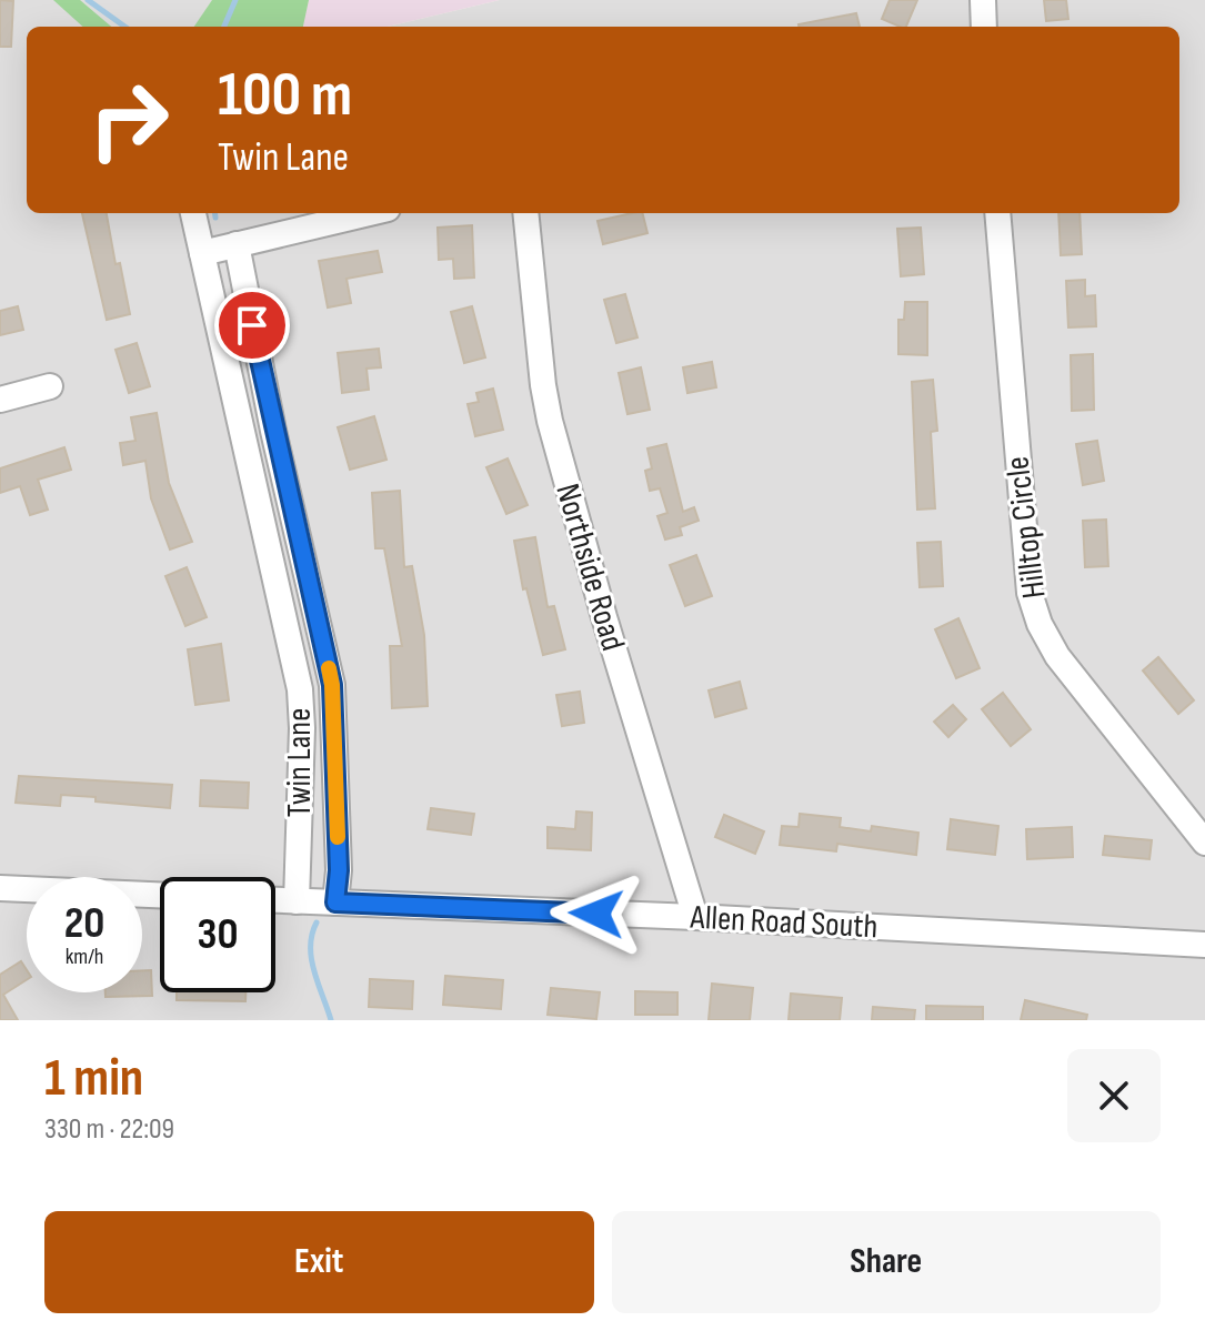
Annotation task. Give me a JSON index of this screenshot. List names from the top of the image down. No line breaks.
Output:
{"streets":{"street":["Hilltop Circle","Northside Road","Twin Lane","Allen Road South"]},"crossings":[["Northside Road","Allen Road South"],["Twin Lane","Allen Road South"]],"page":{"turn":["100 m","Twin Lane"],"speed":"20 km/h","limit":"30","heading":["1 min","330 m · 22:09"],"buttons":["Exit","Share"]}}
